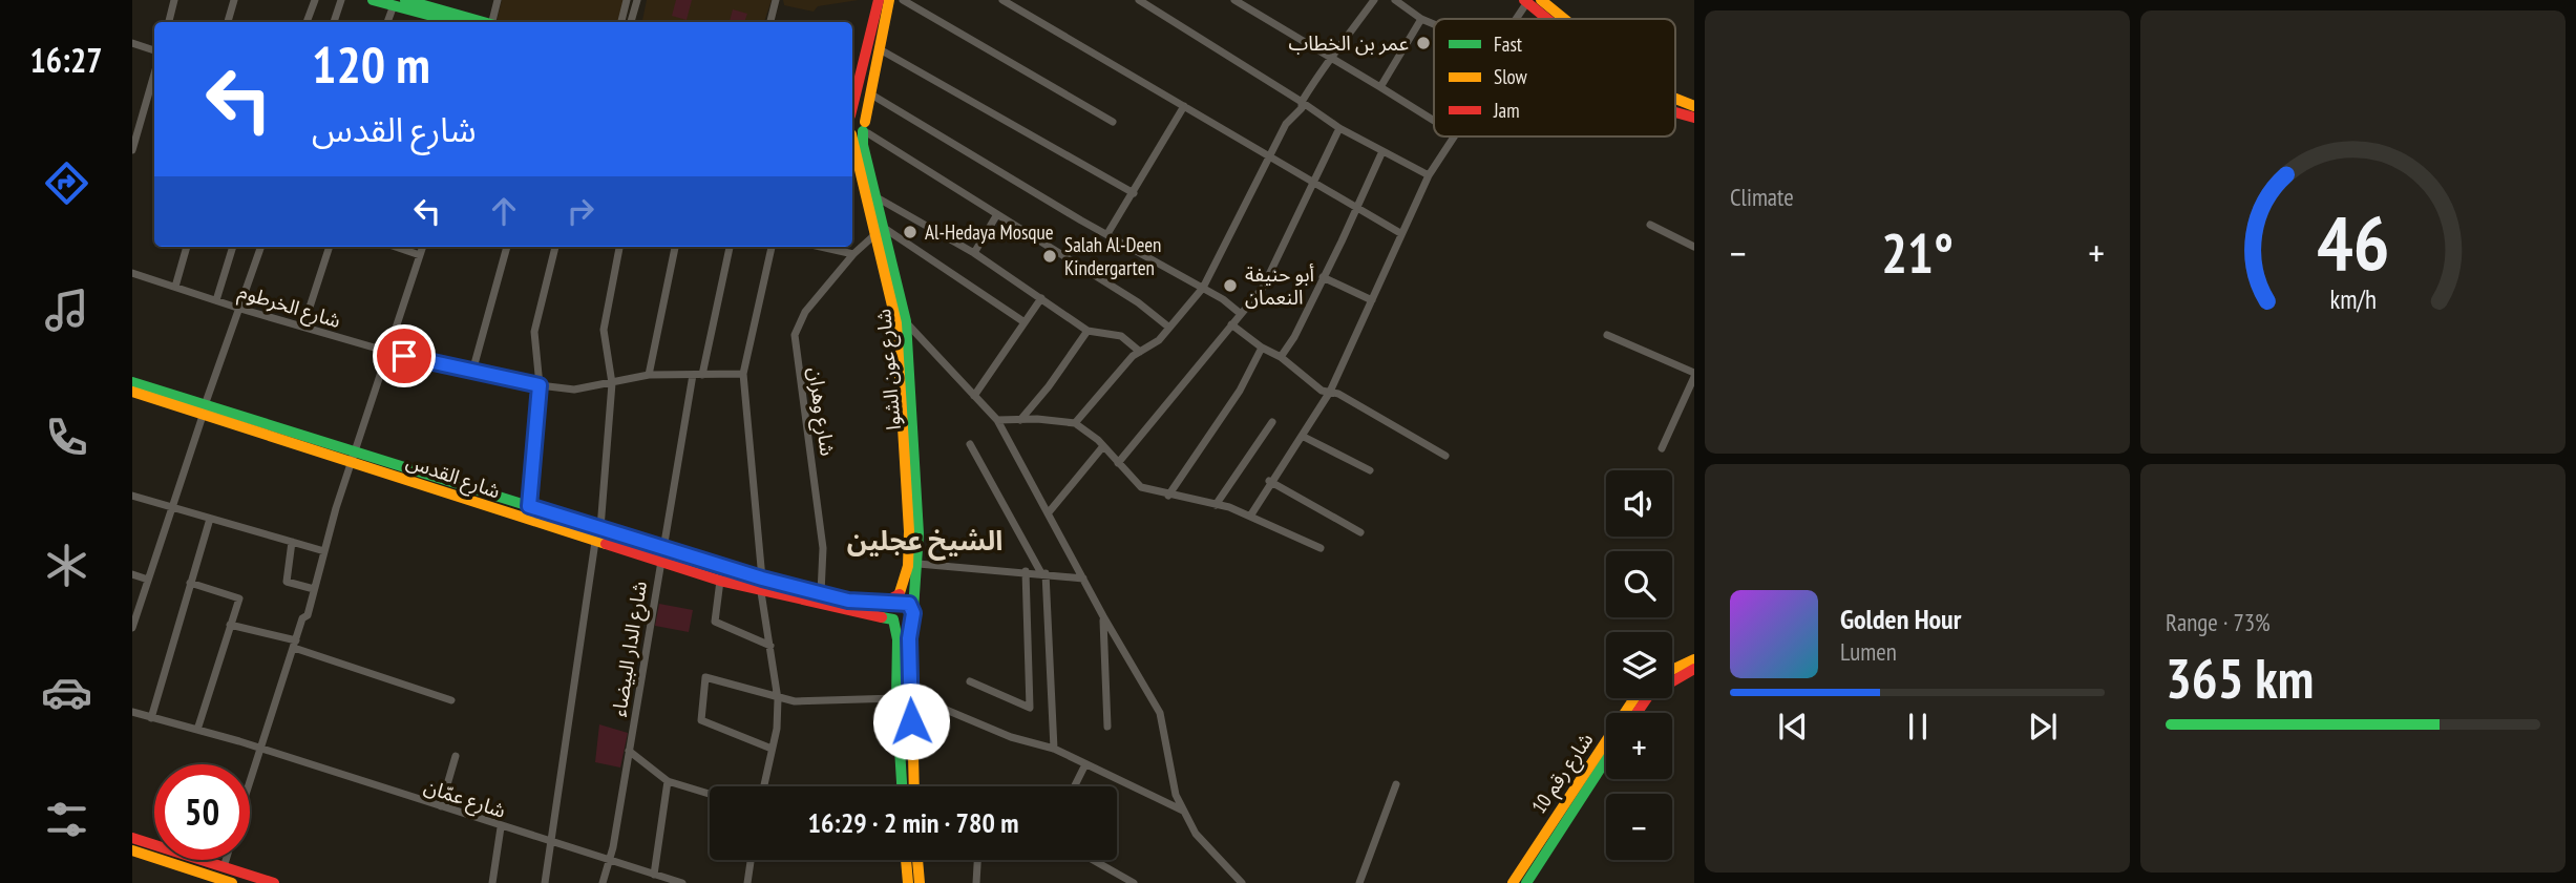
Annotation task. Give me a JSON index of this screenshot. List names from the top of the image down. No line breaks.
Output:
{"streets":{"main road":["شارع عون الشوا","شارع القدس","شارع رقم 10"],"street":["شارع الخرطوم","شارع وهران","شارع الدار البيضاء","شارع عمّان"]},"crossings":[["شارع الخرطوم","شارع الدار البيضاء"],["شارع عون الشوا","شارع وهران"],["شارع عون الشوا","شارع القدس"],["شارع وهران","شارع القدس"],["شارع القدس","شارع الدار البيضاء"],["شارع الدار البيضاء","شارع عمّان"]],"districts":["الشيخ عجلين"],"places":["عمر بن الخطاب","Al-Hedaya Mosque","Salah Al-Deen Kindergarten","أبو حنيفة النعمان"],"legend":["Fast","Slow","Jam"],"page":{"tabs":"16:27","tile":["Climate",["Range · 73%","365 km"]],"turn":["120 m","شارع القدس"],"heat":["−","21°","+"],"map_buttons":["+","−"],"song":["Golden Hour","Lumen"],"limit":"50","trip":"16:29 · 2 min · 780 m","gauge":["46","km/h"]}}
